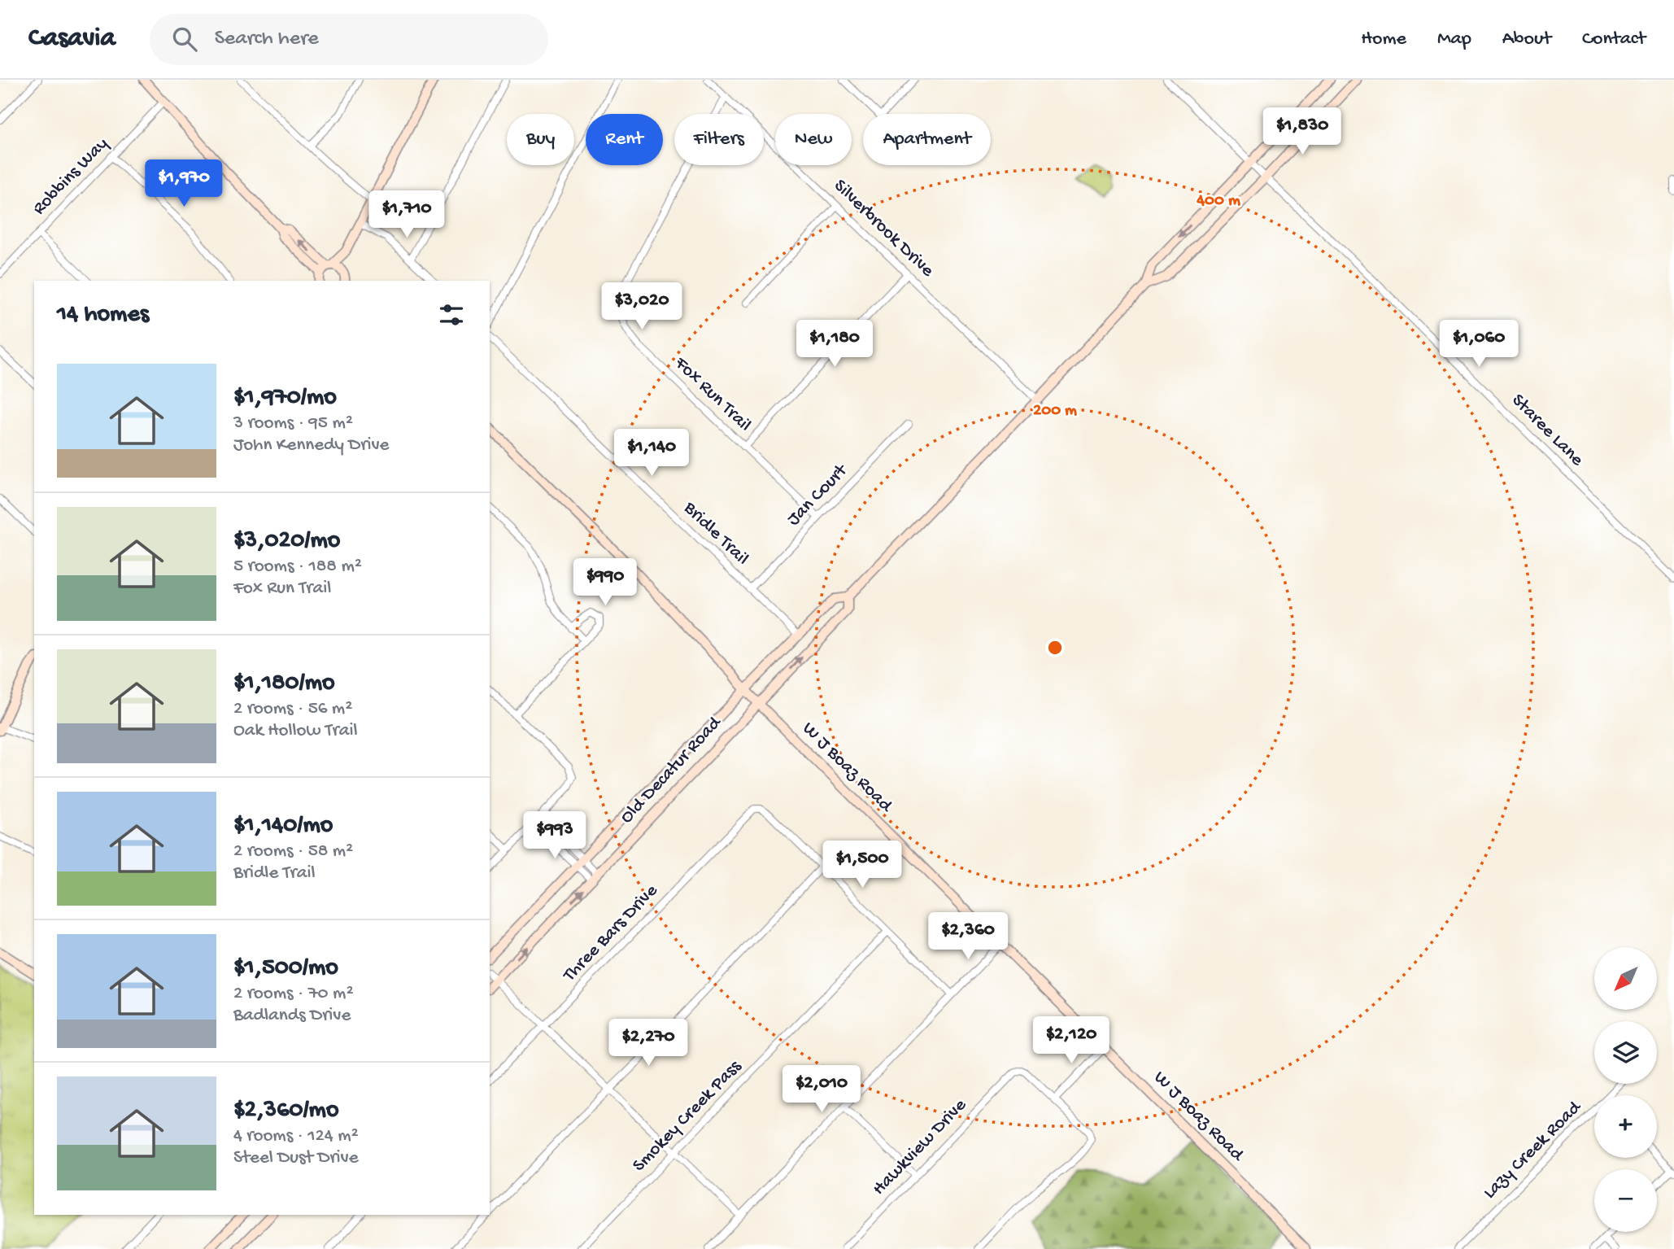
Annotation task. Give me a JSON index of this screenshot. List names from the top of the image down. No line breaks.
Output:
{"streets":{"main road":["W J Boaz Road","Old Decatur Road"],"street":["Robbins Way","Silverbrook Drive","Fox Run Trail","Staree Lane","Jan Court","Bridle Trail","Three Bars Drive","Smokey Creek Pass","Hawkview Drive","Lazy Creek Road"]},"crossings":[["Silverbrook Drive","Fox Run Trail"],["Silverbrook Drive","Old Decatur Road"],["Fox Run Trail","Jan Court"],["Staree Lane","Old Decatur Road"],["Jan Court","Bridle Trail"],["Bridle Trail","Old Decatur Road"],["W J Boaz Road","Old Decatur Road"]],"north":"bottom left","page":{"header":"Casavia","search":"Search here","nav":["Home","Map","About","Contact"],"price":["$1,830","$1,970","$1,710","$3,020","$1,180","$1,060","$1,140","$990","$993","$1,500","$2,360","$2,120","$2,270","$2,010"],"chip":["Buy","Rent","Filters","New","Apartment"],"heading":"14 homes","list":[{"name":"$1,970/mo","note":"3 rooms · 95 m² · John Kennedy Drive"},{"name":"$3,020/mo","note":"5 rooms · 188 m² · Fox Run Trail"},{"name":"$1,180/mo","note":"2 rooms · 56 m² · Oak Hollow Trail"},{"name":"$1,140/mo","note":"2 rooms · 58 m² · Bridle Trail"},{"name":"$1,500/mo","note":"2 rooms · 70 m² · Badlands Drive"},{"name":"$2,360/mo","note":"4 rooms · 124 m² · Steel Dust Drive"}],"map_buttons":["+","−"]},"rings":["400 m","200 m"]}
